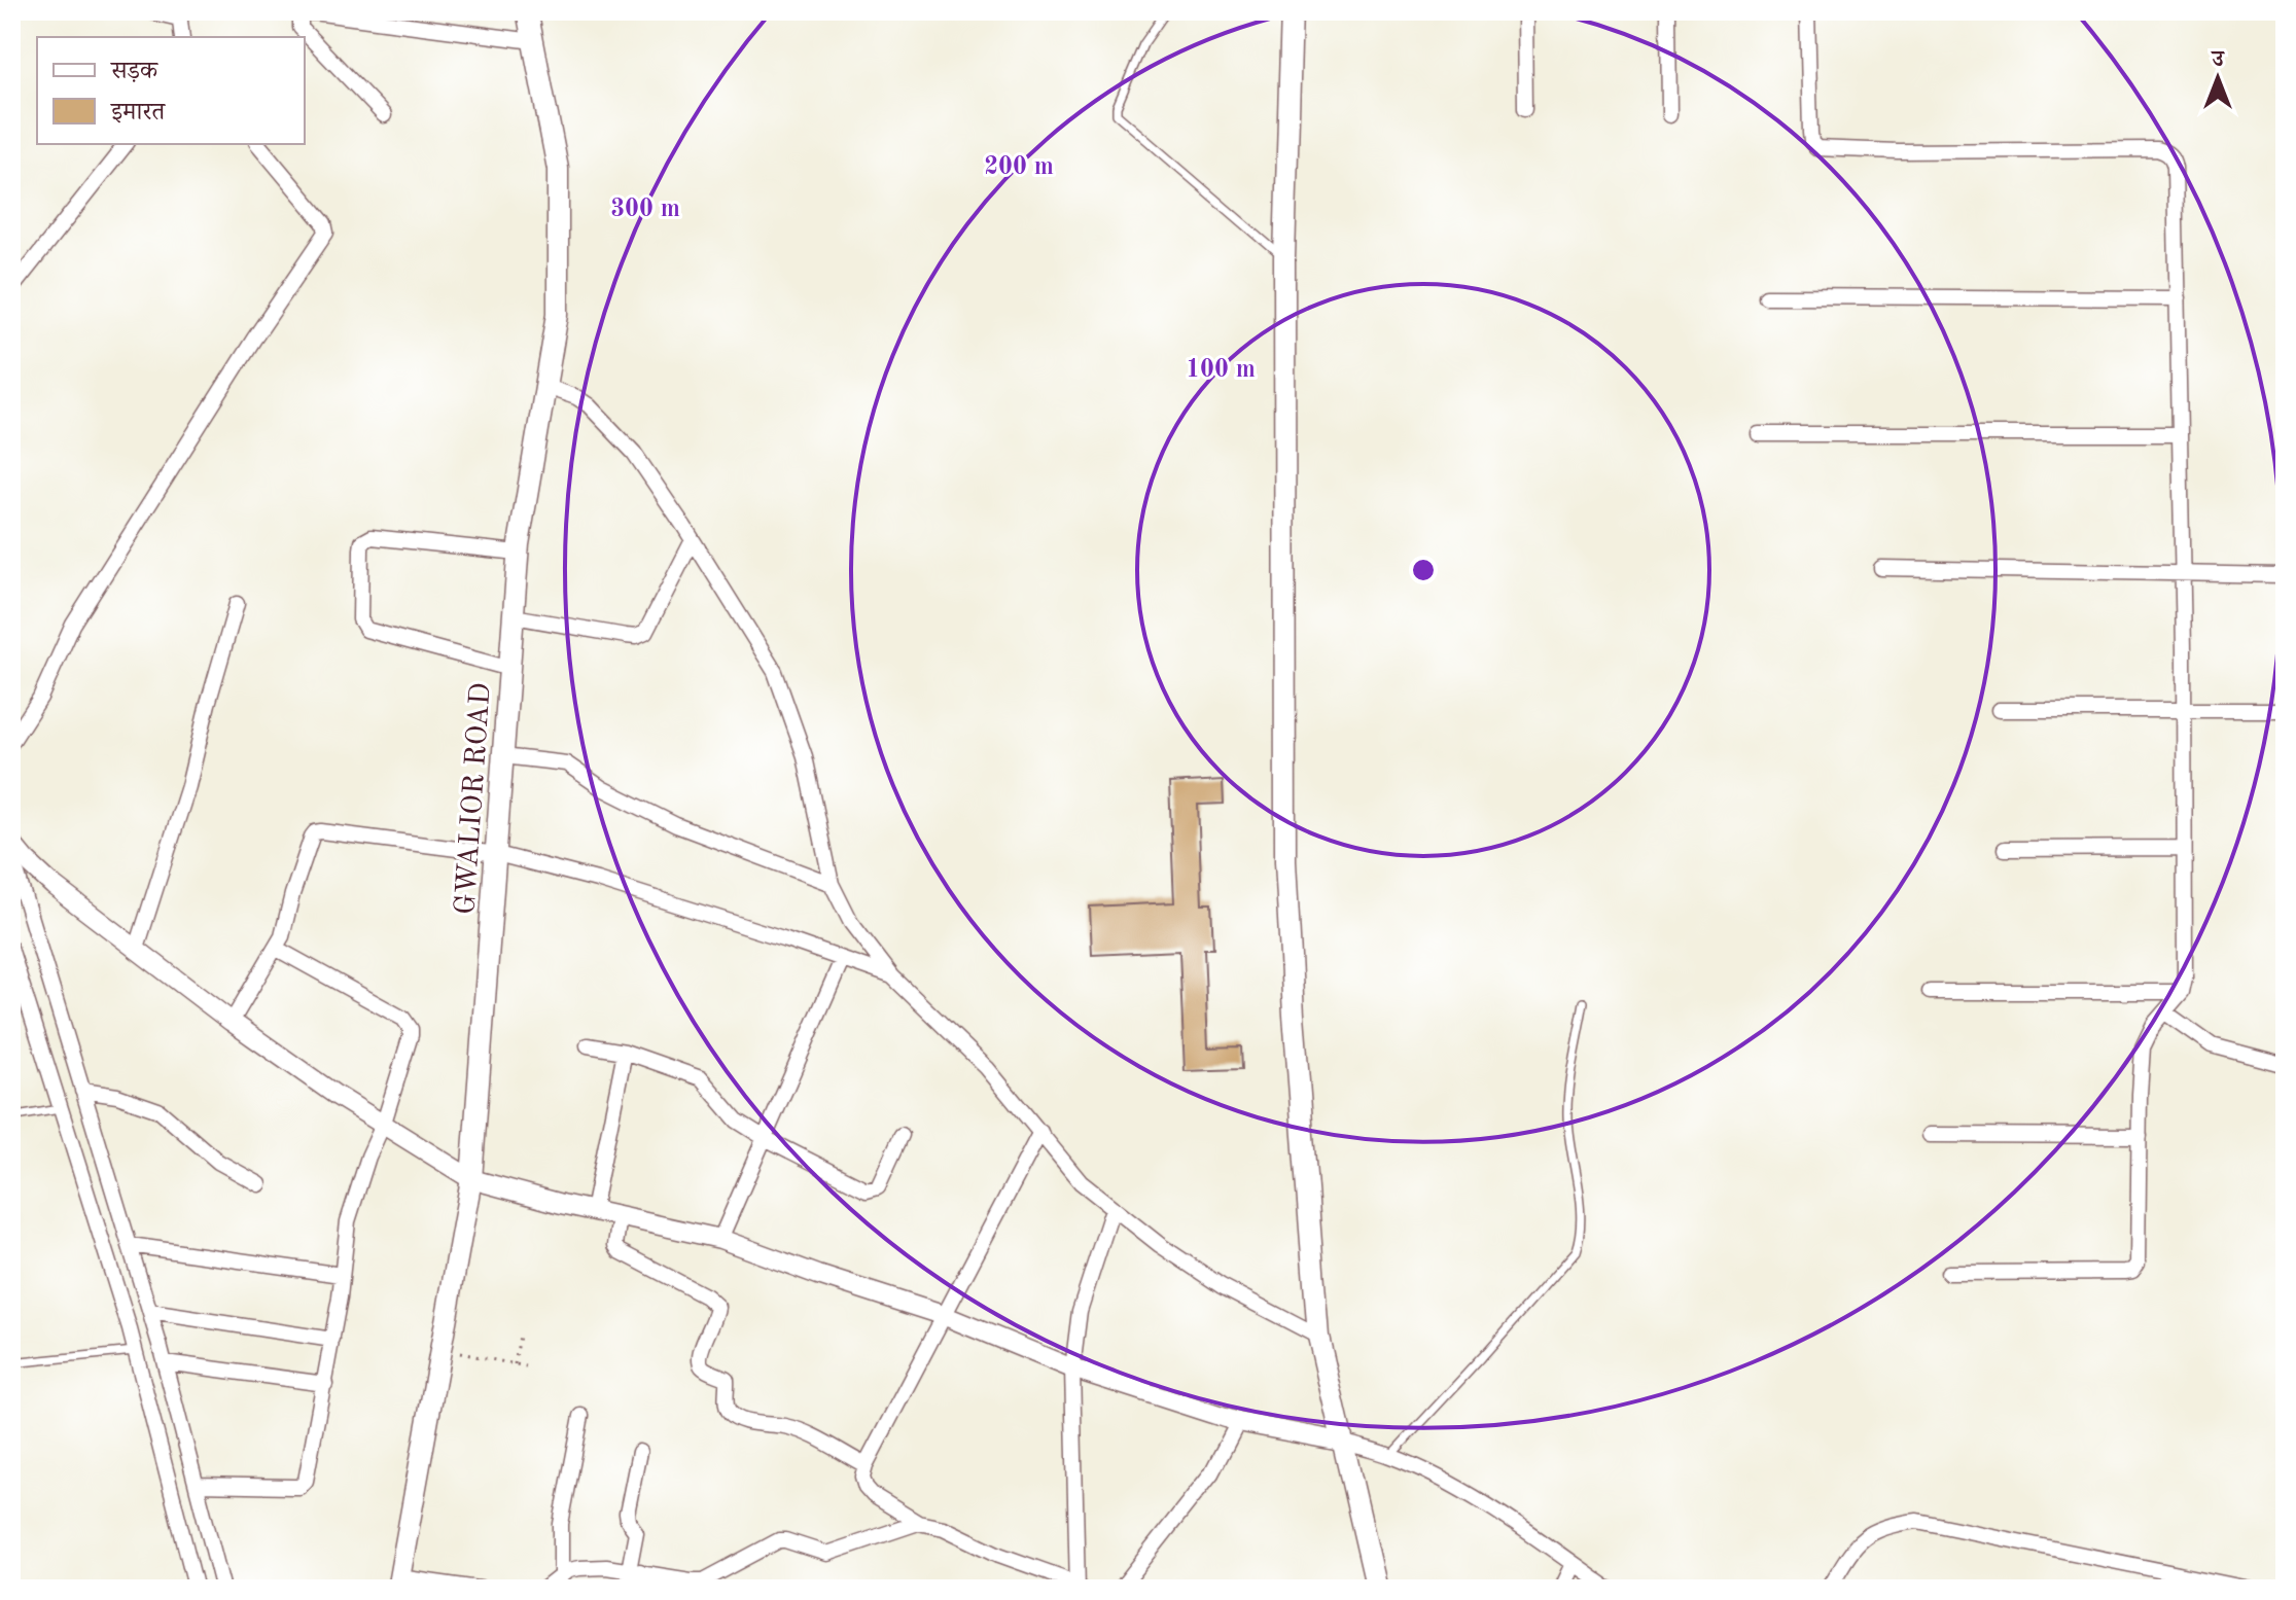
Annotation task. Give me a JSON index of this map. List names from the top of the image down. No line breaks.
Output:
{"streets":{"main road":["GWALIOR ROAD"]},"legend":["सड़क","इमारत"],"north":"top","rings":["200 m","300 m","100 m"]}
